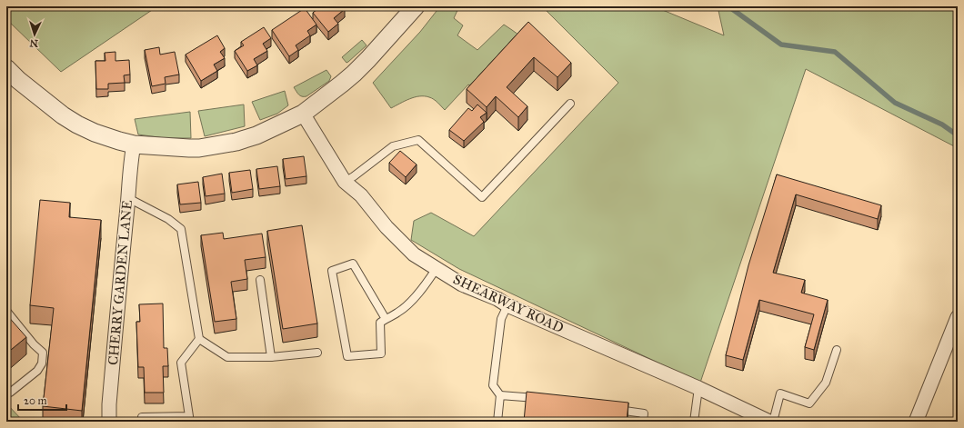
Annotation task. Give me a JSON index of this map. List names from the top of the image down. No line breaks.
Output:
{"streets":{"street":["CHERRY GARDEN LANE","SHEARWAY ROAD"]},"scale_bar":"20 m","north":"bottom"}
